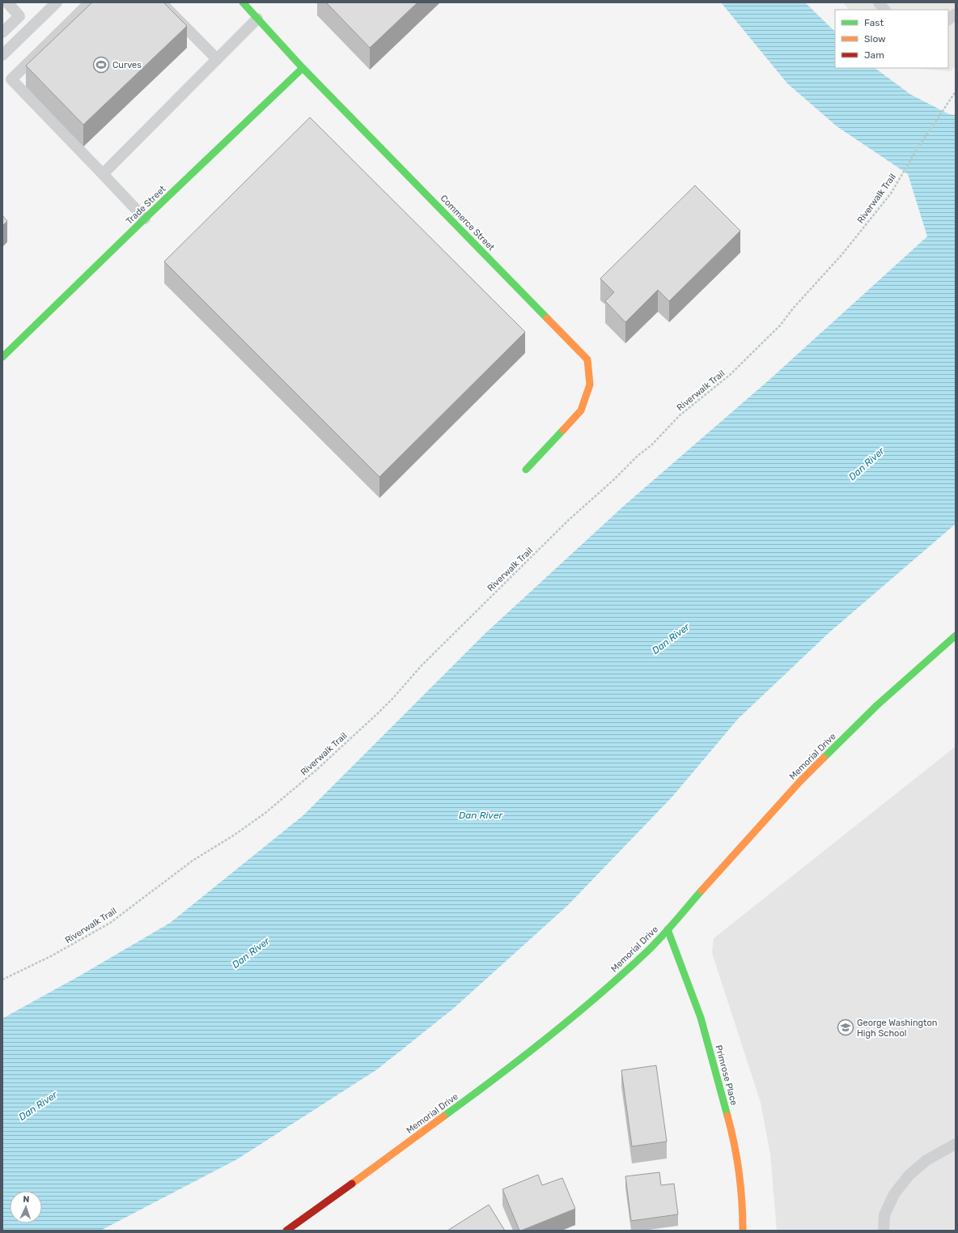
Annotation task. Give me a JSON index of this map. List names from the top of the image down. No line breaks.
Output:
{"streets":{"street":["Trade Street","Commerce Street","Memorial Drive","Primrose Place"],"path":["Riverwalk Trail"]},"crossings":[["Trade Street","Commerce Street"],["Memorial Drive","Primrose Place"]],"water":["Dan River"],"places":{"sports":["Curves"],"school or university":["George Washington High School"]},"legend":["Fast","Slow","Jam"],"north":"top"}
